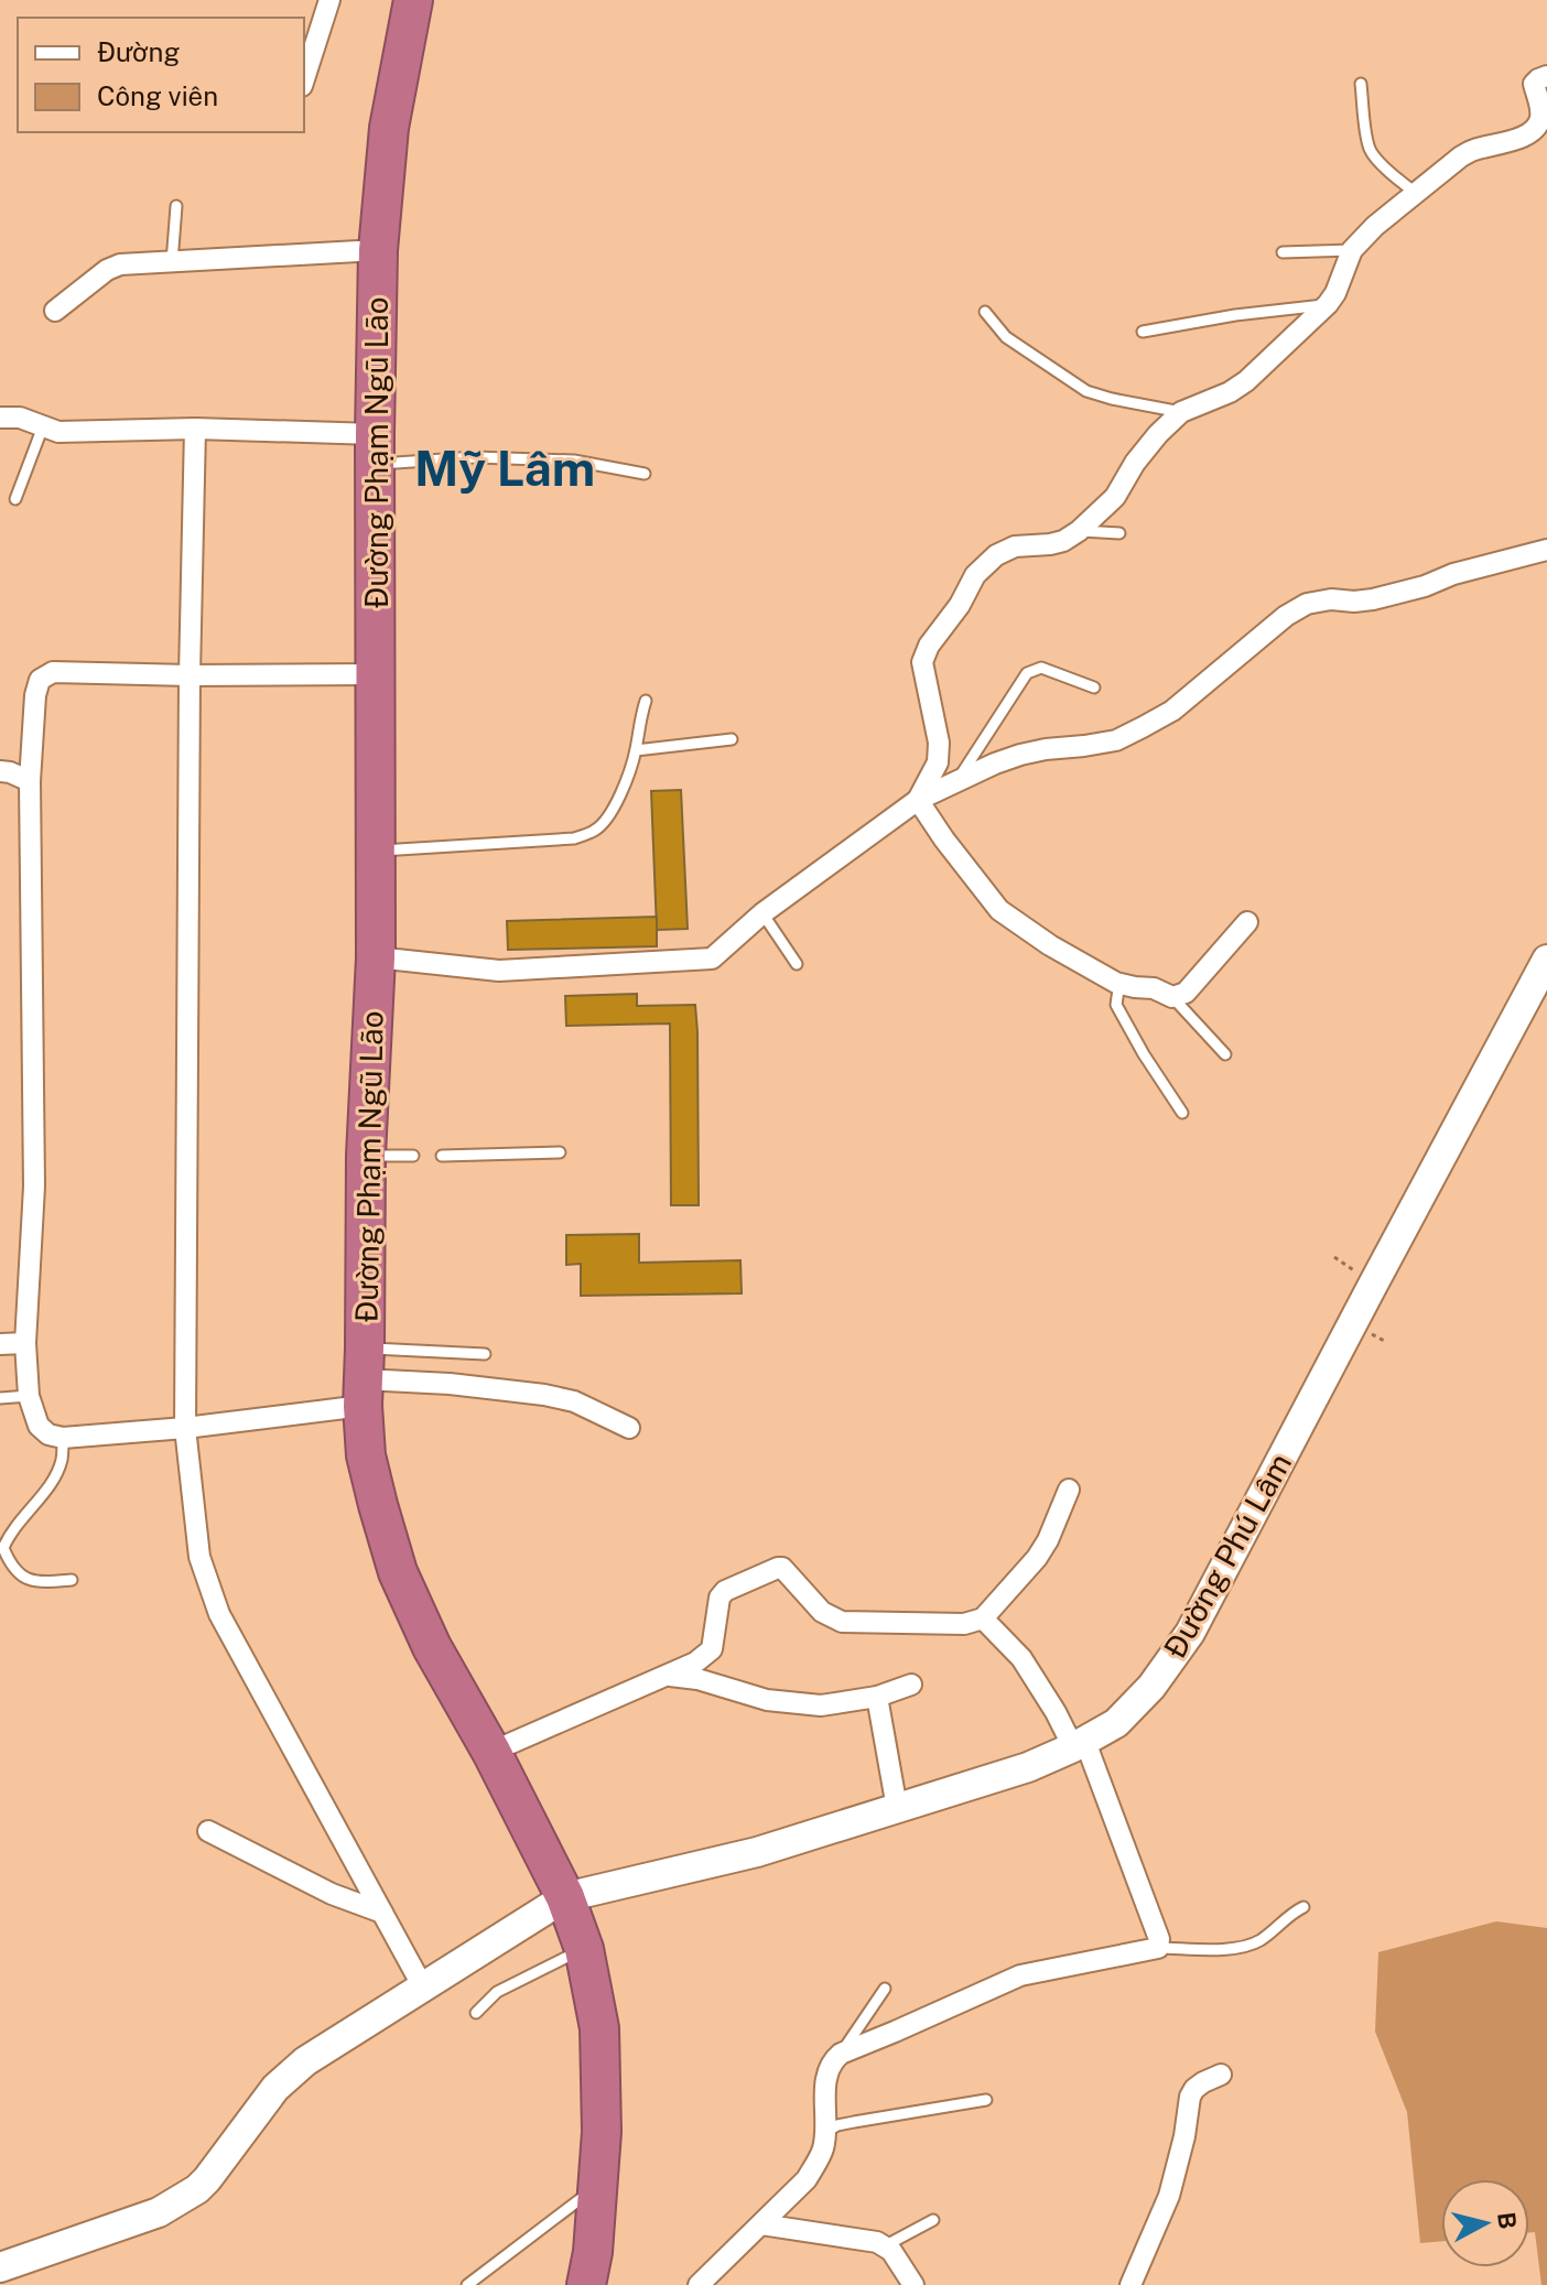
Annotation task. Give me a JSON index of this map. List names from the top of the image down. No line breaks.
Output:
{"streets":{"highway":["Đường Phạm Ngũ Lão"],"main road":["Đường Phú Lâm"]},"crossings":[["Đường Phạm Ngũ Lão","Đường Phú Lâm"]],"districts":["Mỹ Lâm"],"legend":["Đường","Công viên"],"north":"right"}
